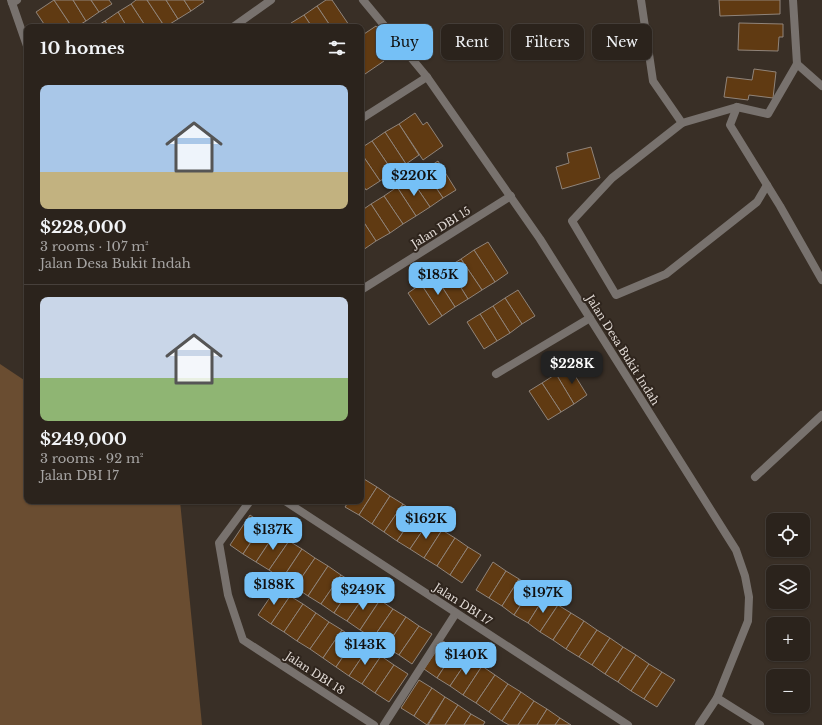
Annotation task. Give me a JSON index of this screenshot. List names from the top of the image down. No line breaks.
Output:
{"streets":{"street":["Jalan DBI 15","Jalan Desa Bukit Indah","Jalan DBI 17","Jalan DBI 18"]},"crossings":[["Jalan DBI 15","Jalan Desa Bukit Indah"]],"page":{"chip":["Buy","Rent","Filters","New"],"heading":"10 homes","list":[{"name":"$228,000","note":"3 rooms · 107 m² · Jalan Desa Bukit Indah"},{"name":"$249,000","note":"3 rooms · 92 m² · Jalan DBI 17"}],"price":["$220K","$185K","$228K","$162K","$137K","$188K","$249K","$197K","$143K","$140K"],"map_buttons":["+","−"]}}
